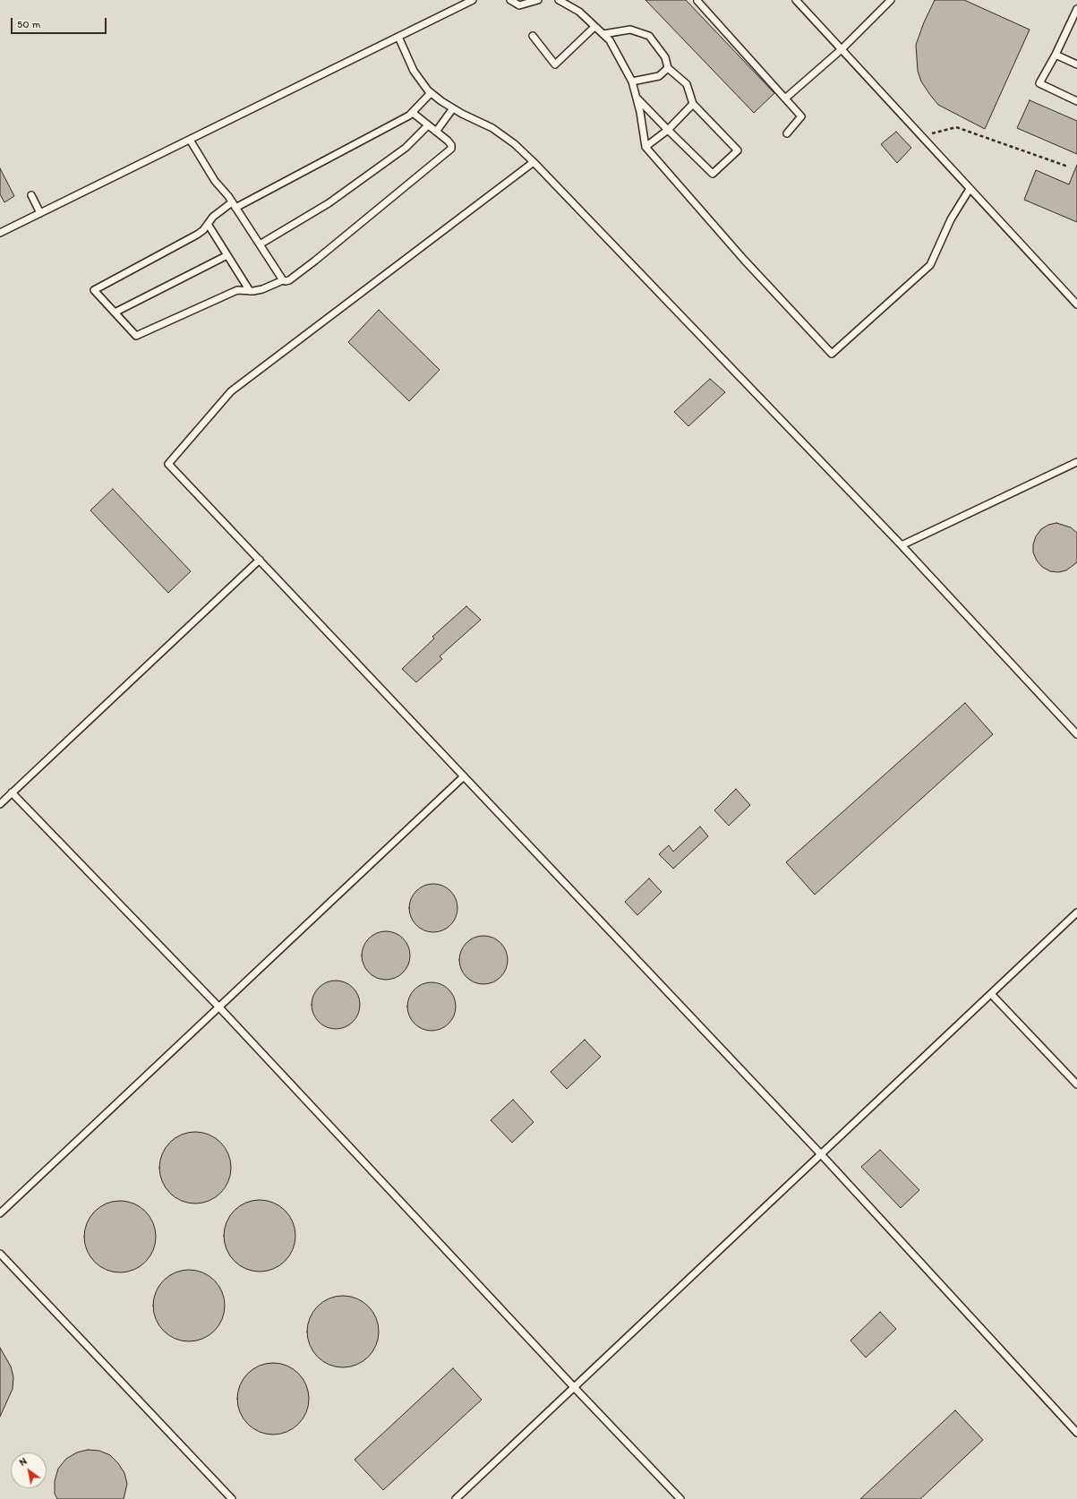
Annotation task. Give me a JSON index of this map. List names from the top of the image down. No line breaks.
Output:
{"scale_bar":"50 m","north":"top left"}
